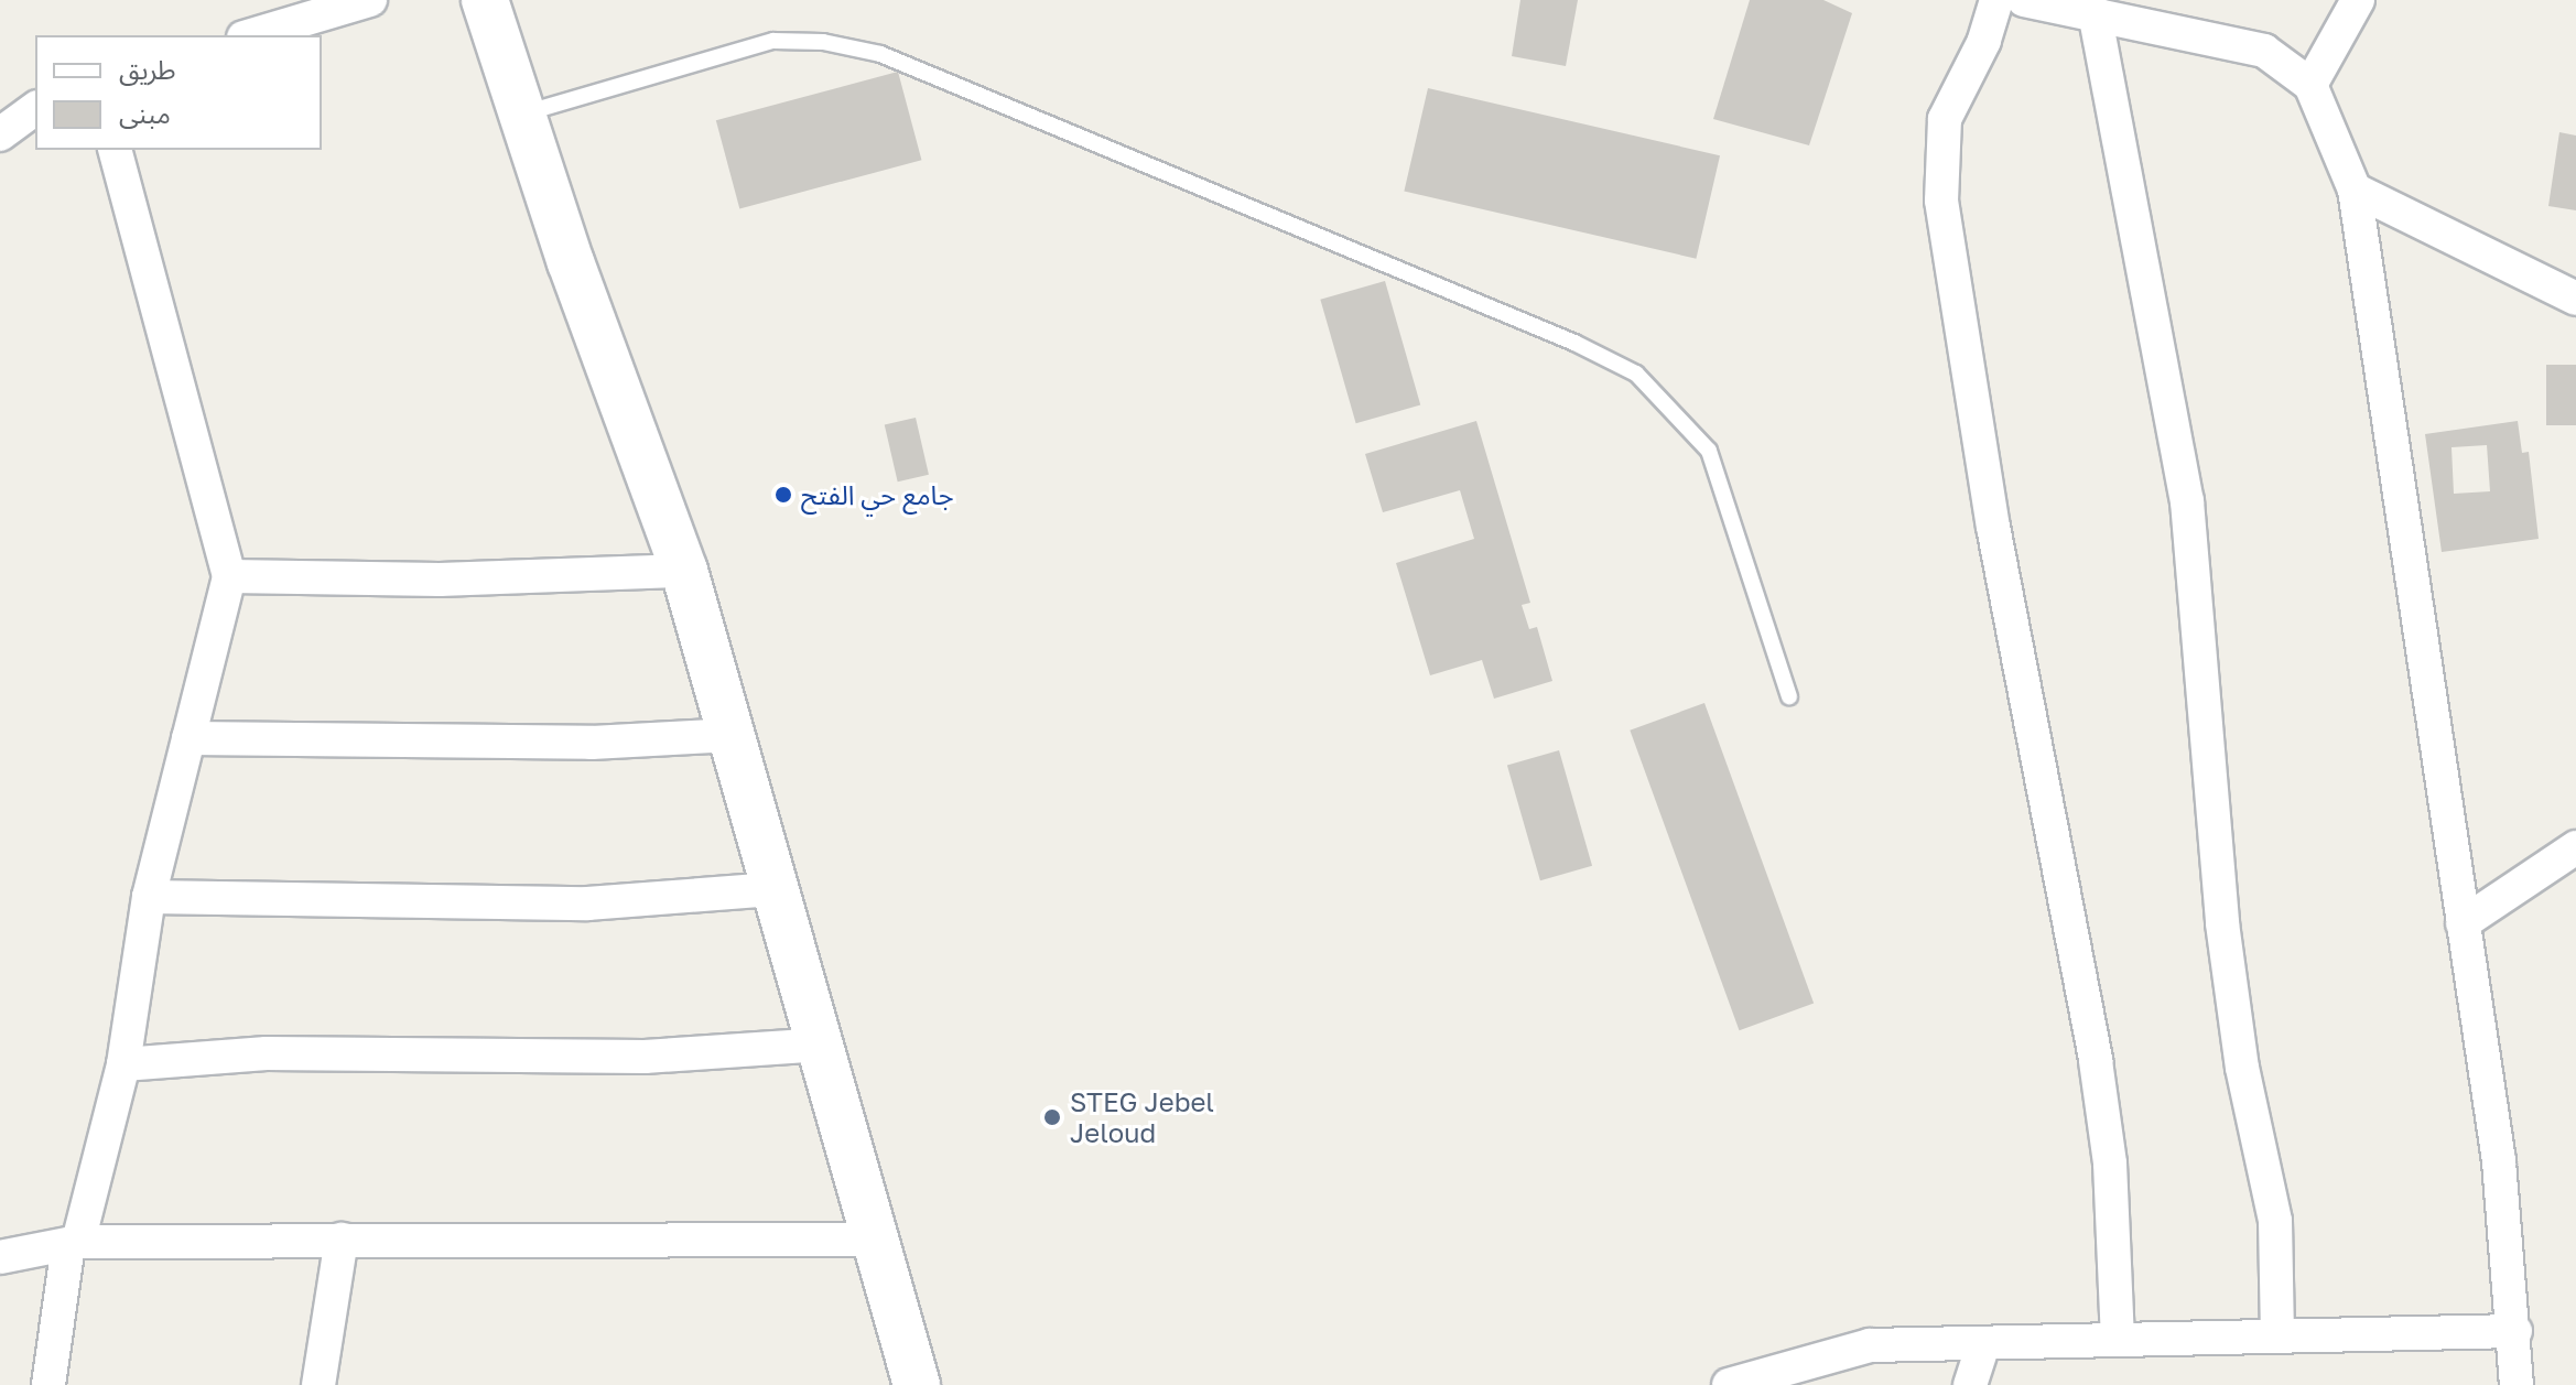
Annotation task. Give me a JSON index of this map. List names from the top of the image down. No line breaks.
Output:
{"places":["جامع حي الفتح","STEG Jebel Jeloud"],"legend":["طريق","مبنى"]}
